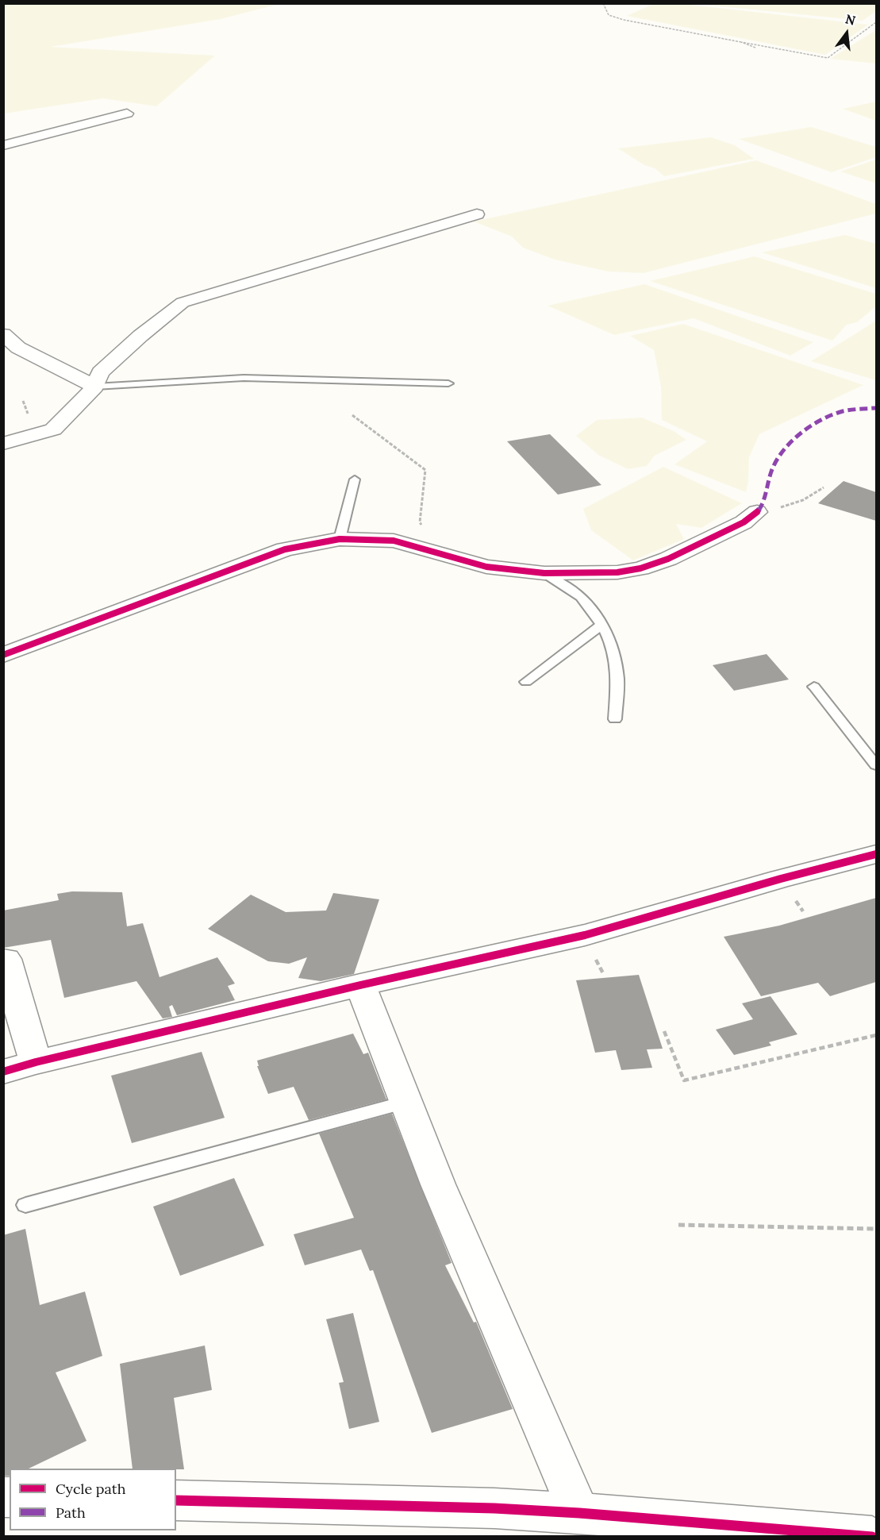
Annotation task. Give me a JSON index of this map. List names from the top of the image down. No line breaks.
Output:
{"legend":["Cycle path","Path"],"north":"top"}
